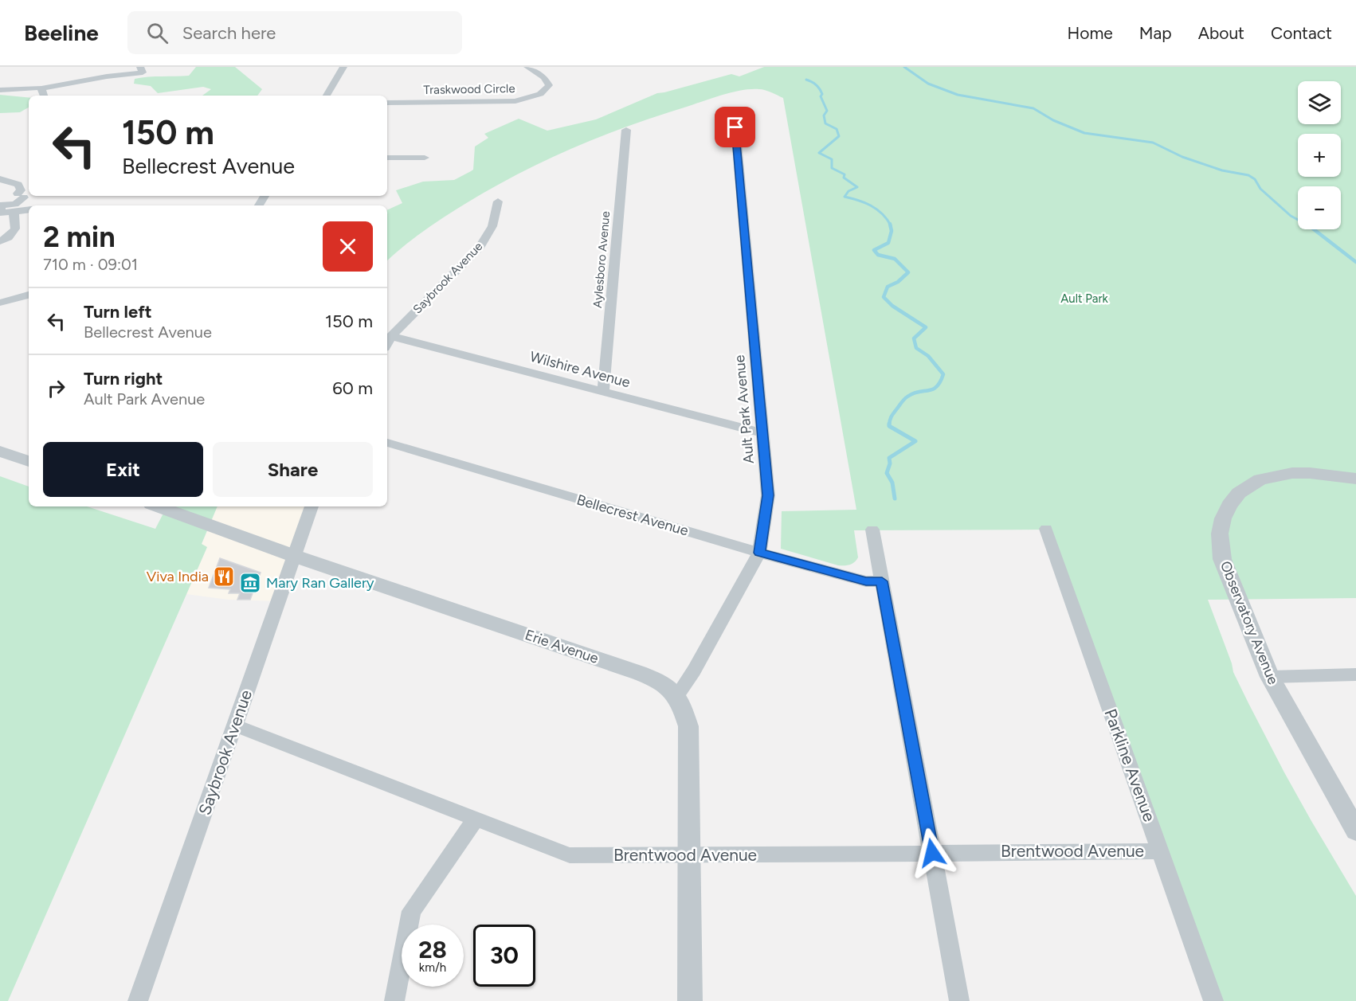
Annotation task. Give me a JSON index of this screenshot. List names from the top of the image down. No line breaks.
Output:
{"streets":{"street":["Traskwood Circle","Aylesboro Avenue","Saybrook Avenue","Wilshire Avenue","Ault Park Avenue","Bellecrest Avenue","Observatory Avenue","Erie Avenue","Parkline Avenue","Brentwood Avenue"]},"crossings":[["Aylesboro Avenue","Wilshire Avenue"],["Saybrook Avenue","Wilshire Avenue"],["Saybrook Avenue","Erie Avenue"],["Saybrook Avenue","Brentwood Avenue"],["Wilshire Avenue","Ault Park Avenue"],["Ault Park Avenue","Bellecrest Avenue"],["Ault Park Avenue","Erie Avenue"],["Parkline Avenue","Brentwood Avenue"]],"parks":["Ault Park"],"places":{"restaurant":["Viva India"],"museum":["Mary Ran Gallery"]},"page":{"header":"Beeline","search":"Search here","nav":["Home","Map","About","Contact"],"map_buttons":["+","−"],"turn":["150 m","Bellecrest Avenue"],"heading":["2 min","710 m · 09:01"],"list":[{"name":"Turn left","note":"Bellecrest Avenue","value":"150 m"},{"name":"Turn right","note":"Ault Park Avenue","value":"60 m"}],"buttons":["Exit","Share"],"speed":"28 km/h","limit":"30"}}
